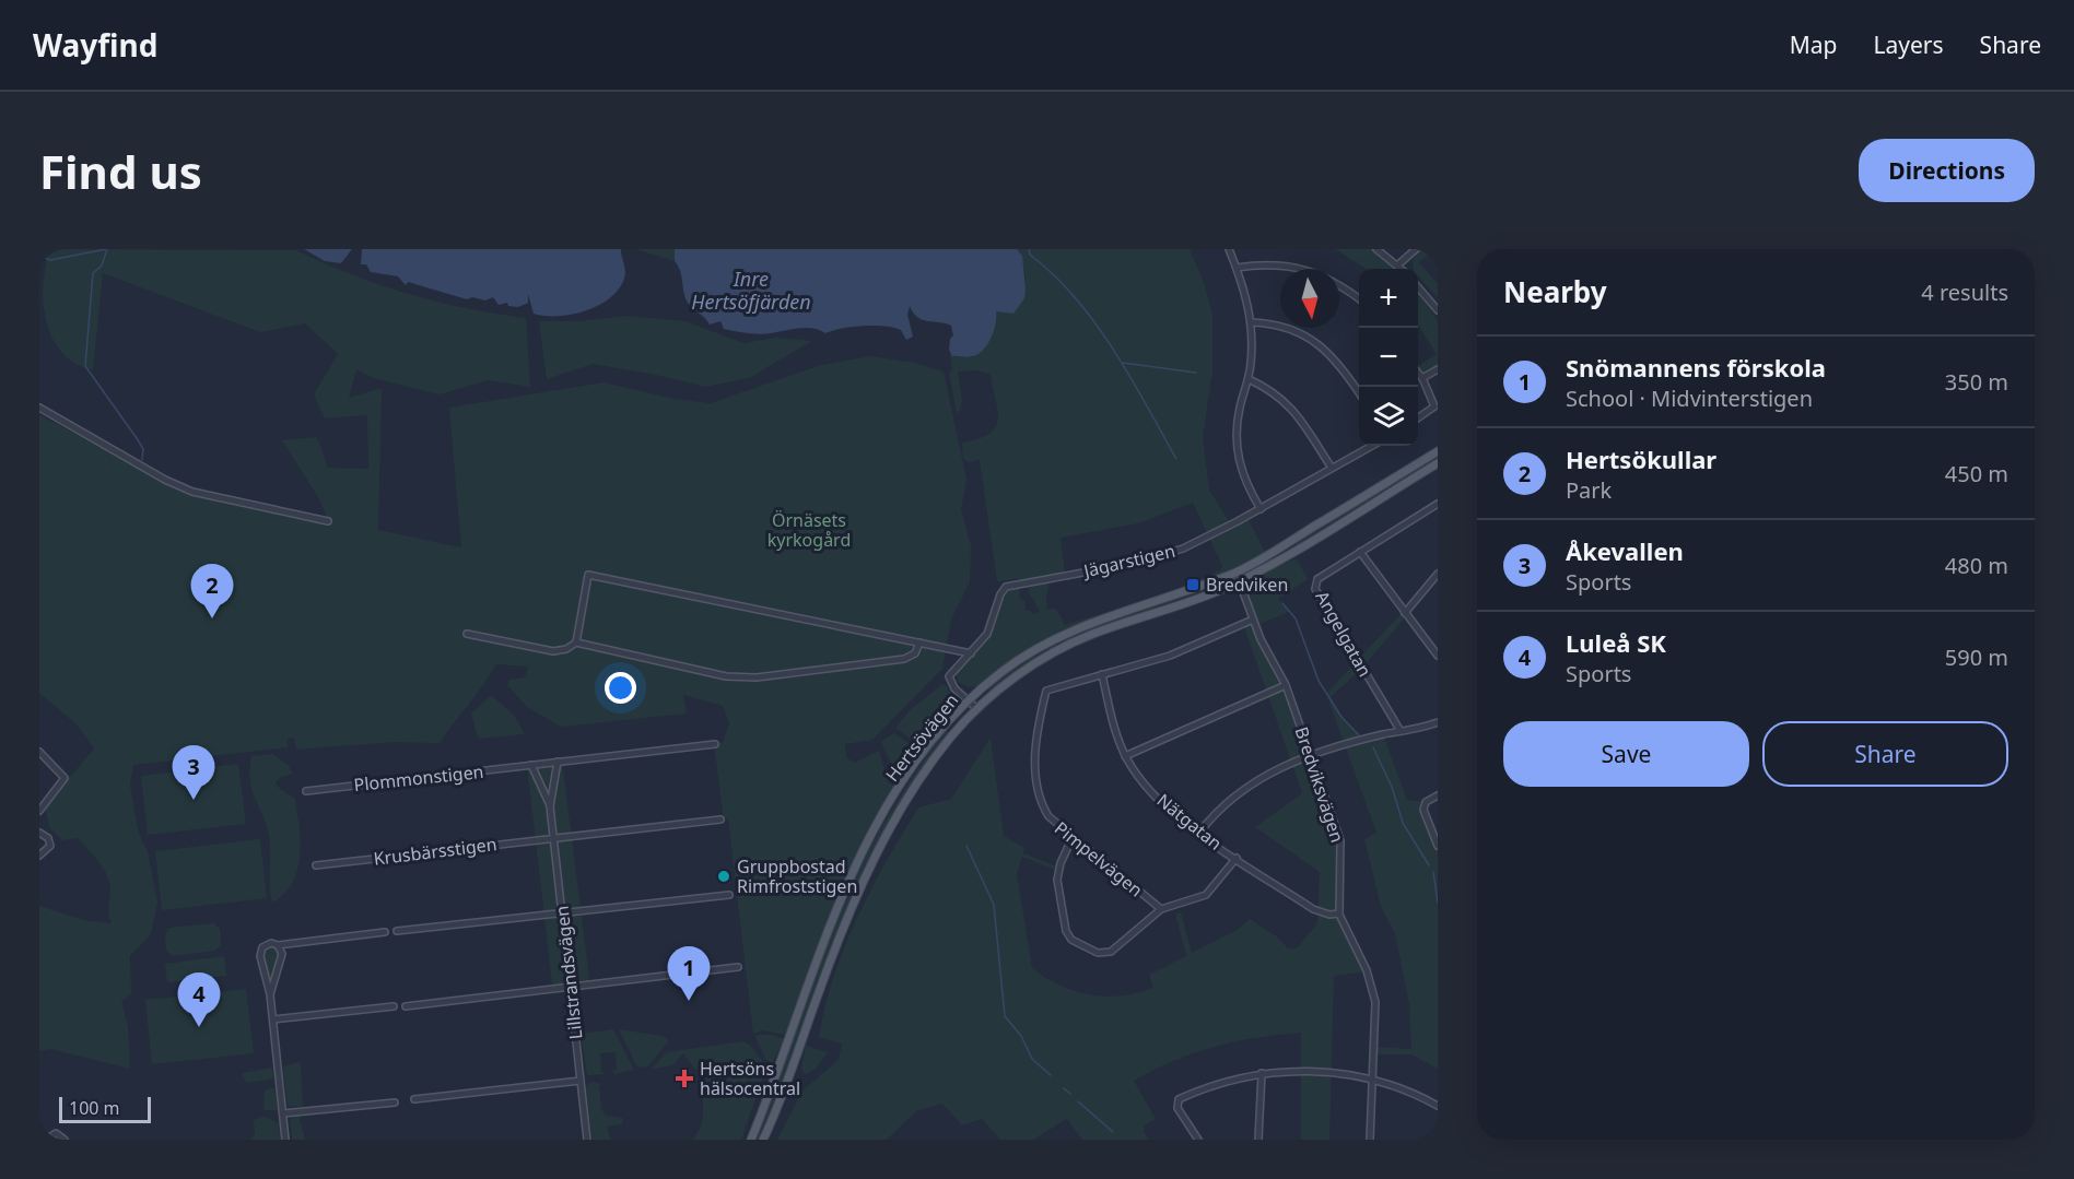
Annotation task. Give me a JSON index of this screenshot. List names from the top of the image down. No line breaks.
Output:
{"streets":{"main road":["Hertsövägen"],"street":["Jägarstigen","Angelgatan","Plommonstigen","Bredviksvägen","Nätgatan","Krusbärsstigen","Pimpelvägen","Lillstrandsvägen"]},"crossings":[["Jägarstigen","Hertsövägen"],["Hertsövägen","Bredviksvägen"],["Plommonstigen","Lillstrandsvägen"],["Bredviksvägen","Nätgatan"],["Nätgatan","Pimpelvägen"],["Krusbärsstigen","Lillstrandsvägen"]],"water":["Inre Hertsöfjärden"],"parks":["Örnäsets kyrkogård"],"places":{"transit":["Bredviken"],"other":["Gruppbostad Rimfroststigen"],"health":["Hertsöns hälsocentral"]},"scale_bar":"100 m","north":"bottom","page":{"header":"Wayfind","nav":["Map","Layers","Share"],"buttons":["Directions",["Save","Share"]],"title":"Find us","heading":["Nearby","4 results"],"map_buttons":["+","−"],"list":[{"mark":"1","name":"Snömannens förskola","note":"School · Midvinterstigen","value":"350 m"},{"mark":"2","name":"Hertsökullar","note":"Park","value":"450 m"},{"mark":"3","name":"Åkevallen","note":"Sports","value":"480 m"},{"mark":"4","name":"Luleå SK","note":"Sports","value":"590 m"}],"pins":["2","3","1","4"],"scale":"100 m"}}
